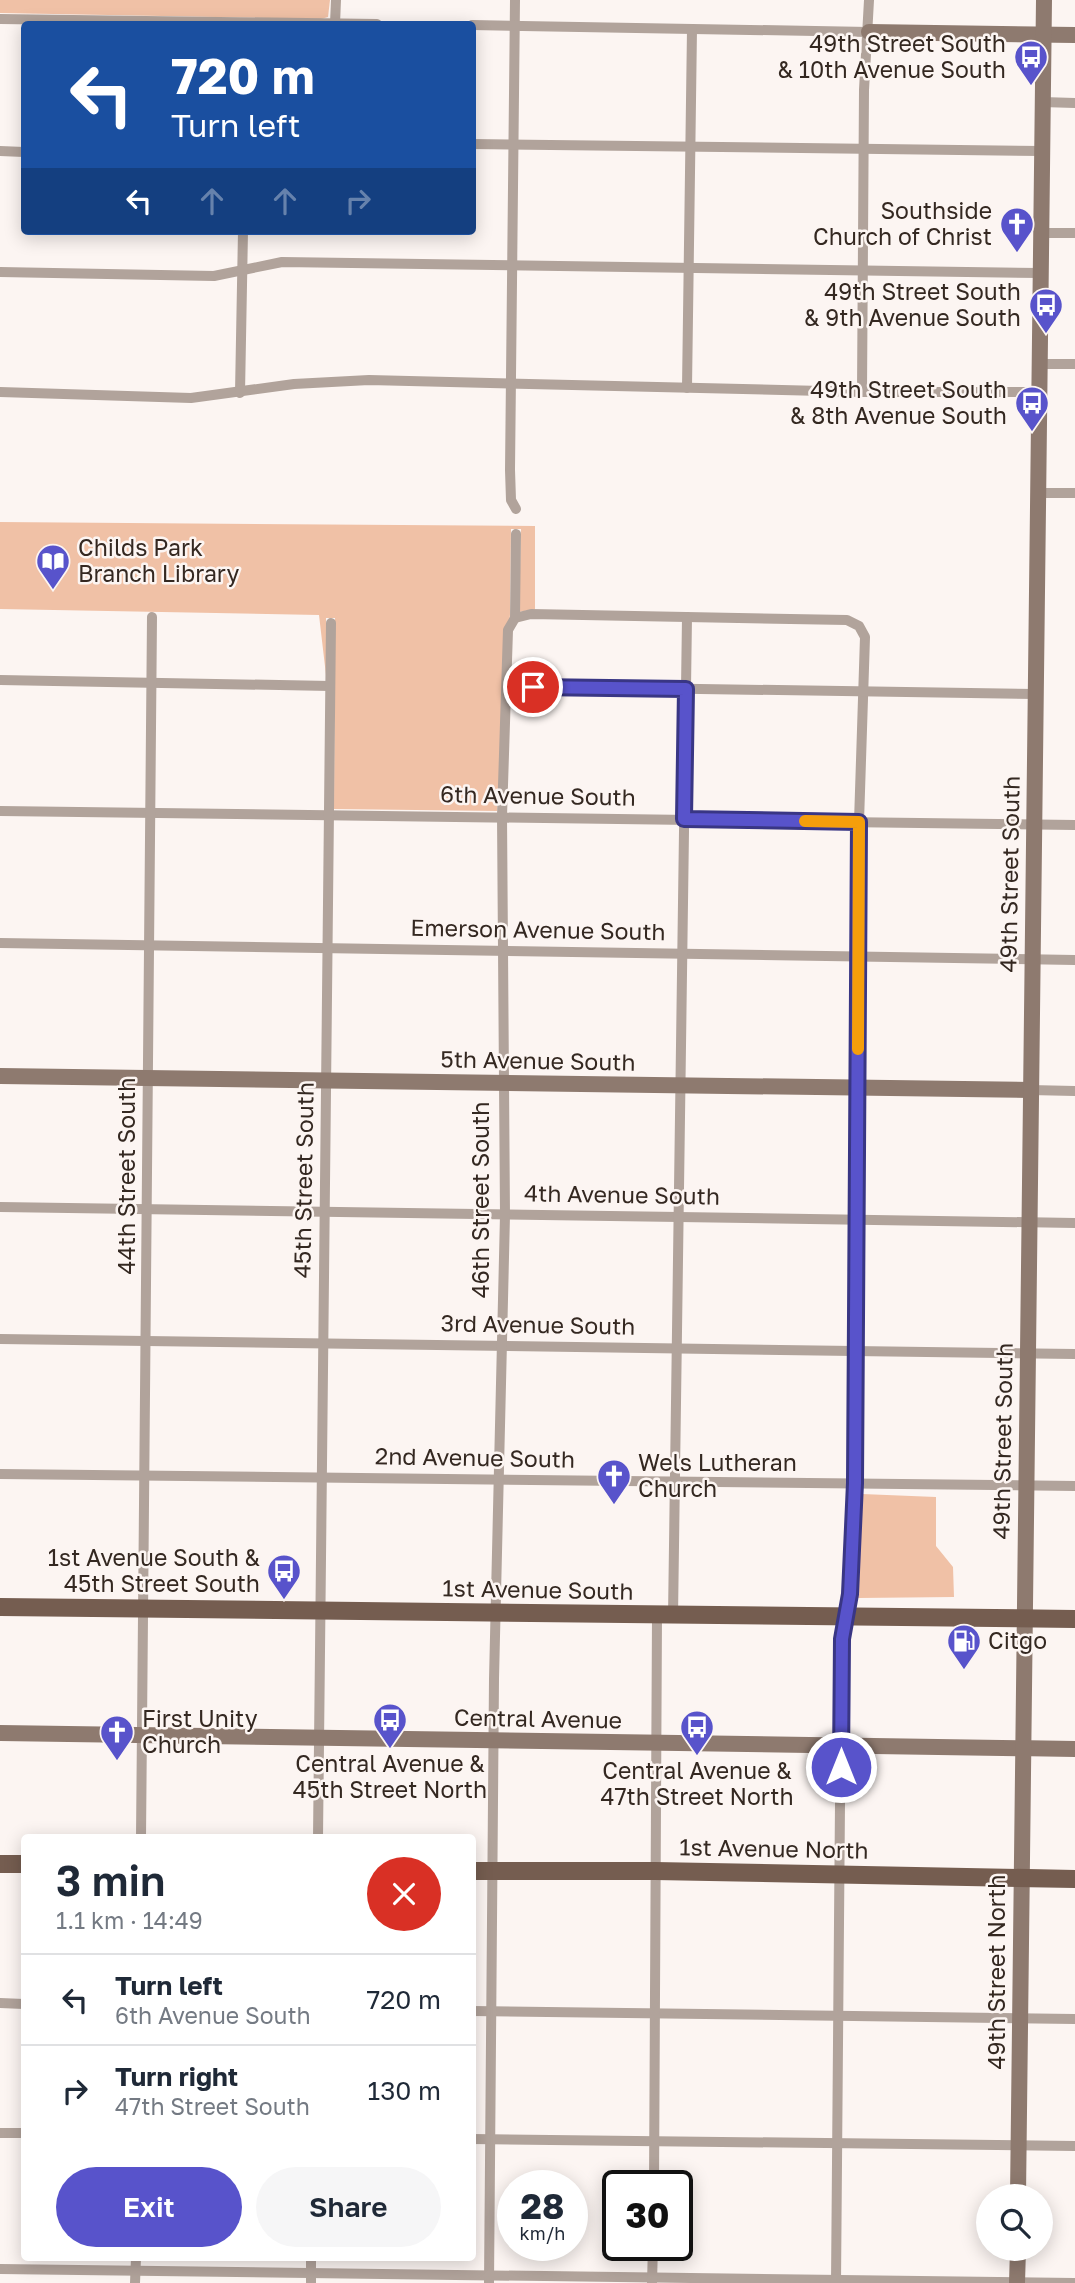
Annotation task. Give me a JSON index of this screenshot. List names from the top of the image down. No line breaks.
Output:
{"streets":{"main road":["49th Street South","5th Avenue South","1st Avenue South","Central Avenue","1st Avenue North","49th Street North"],"street":["6th Avenue South","Emerson Avenue South","44th Street South","45th Street South","4th Avenue South","46th Street South","3rd Avenue South","2nd Avenue South"]},"crossings":[["6th Avenue South","49th Street South"],["6th Avenue South","44th Street South"],["6th Avenue South","45th Street South"],["6th Avenue South","46th Street South"],["49th Street South","Emerson Avenue South"],["49th Street South","5th Avenue South"],["49th Street South","4th Avenue South"],["49th Street South","3rd Avenue South"],["49th Street South","2nd Avenue South"],["49th Street South","1st Avenue South"],["49th Street South","Central Avenue"],["49th Street South","49th Street North"],["Emerson Avenue South","44th Street South"],["Emerson Avenue South","45th Street South"],["Emerson Avenue South","46th Street South"],["5th Avenue South","44th Street South"],["5th Avenue South","45th Street South"],["5th Avenue South","46th Street South"],["44th Street South","4th Avenue South"],["44th Street South","3rd Avenue South"],["44th Street South","2nd Avenue South"],["44th Street South","1st Avenue South"],["44th Street South","Central Avenue"],["45th Street South","4th Avenue South"],["45th Street South","3rd Avenue South"],["45th Street South","2nd Avenue South"],["45th Street South","1st Avenue South"],["45th Street South","Central Avenue"],["4th Avenue South","46th Street South"],["46th Street South","3rd Avenue South"],["46th Street South","2nd Avenue South"],["46th Street South","1st Avenue South"],["46th Street South","Central Avenue"],["46th Street South","1st Avenue North"],["Central Avenue","49th Street North"],["1st Avenue North","49th Street North"]],"places":{"bus stop":["49th Street South & 10th Avenue South","49th Street South & 9th Avenue South","49th Street South & 8th Avenue South","1st Avenue South & 45th Street South","Central Avenue & 45th Street North","Central Avenue & 47th Street North"],"church":["Southside Church of Christ","Wels Lutheran Church","First Unity Church"],"library":["Childs Park Branch Library"],"fuel station":["Citgo"]},"page":{"turn":["720 m","Turn left"],"heading":["3 min","1.1 km · 14:49"],"list":[{"name":"Turn left","note":"6th Avenue South","value":"720 m"},{"name":"Turn right","note":"47th Street South","value":"130 m"}],"buttons":["Exit","Share"],"speed":"28 km/h","limit":"30"}}
